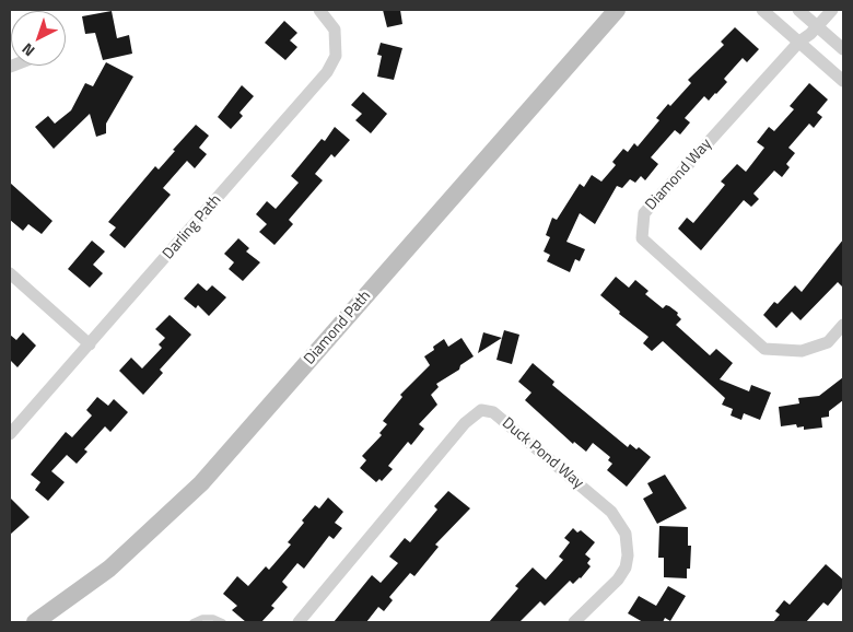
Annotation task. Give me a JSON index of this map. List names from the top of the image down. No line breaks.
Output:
{"streets":{"street":["Diamond Way","Darling Path","Diamond Path","Duck Pond Way"]},"north":"bottom left"}
